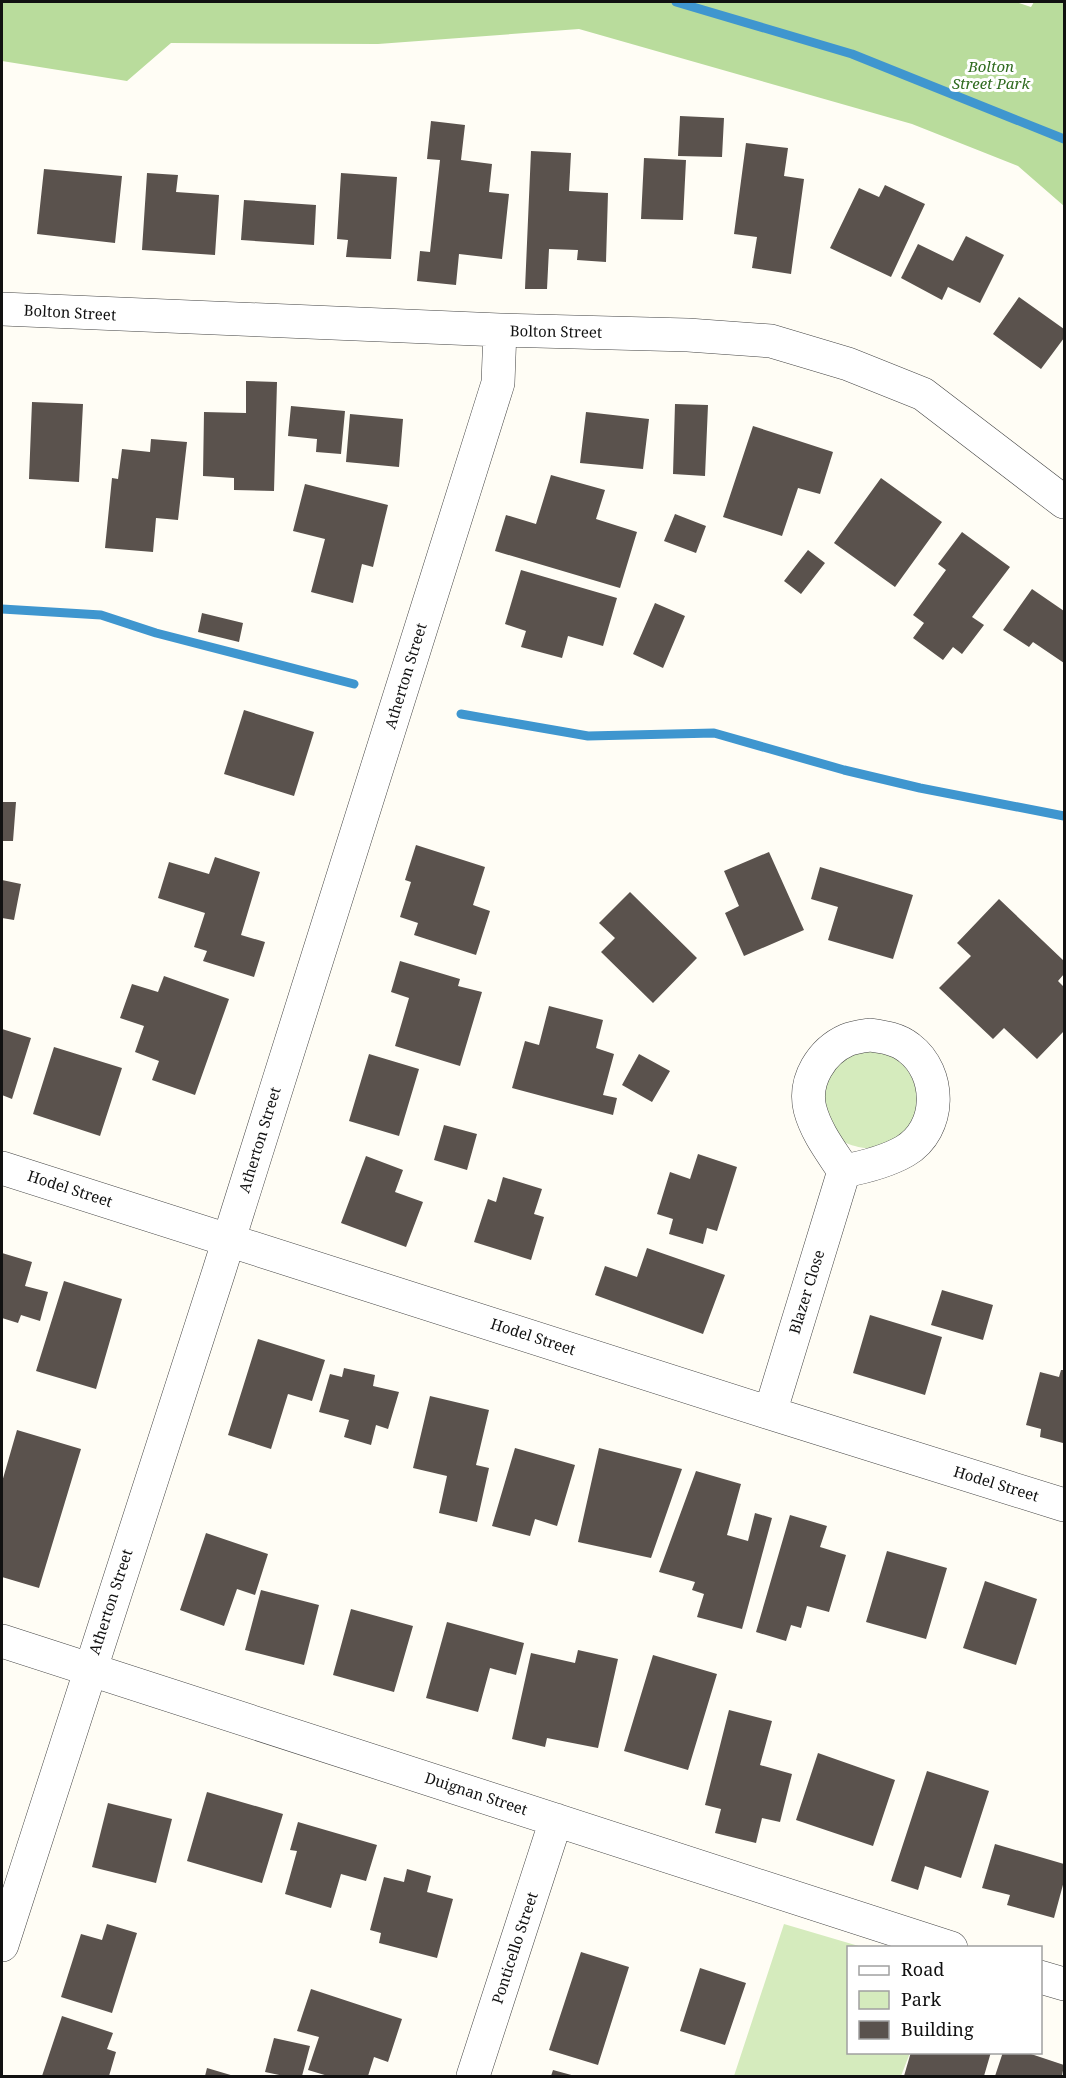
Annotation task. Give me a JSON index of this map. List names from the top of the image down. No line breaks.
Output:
{"streets":{"street":["Bolton Street","Atherton Street","Hodel Street","Blazer Close","Duignan Street","Ponticello Street"]},"crossings":[["Bolton Street","Atherton Street"],["Atherton Street","Hodel Street"],["Atherton Street","Duignan Street"],["Hodel Street","Blazer Close"],["Duignan Street","Ponticello Street"]],"parks":["Bolton Street Park"],"legend":["Road","Park","Building"]}
